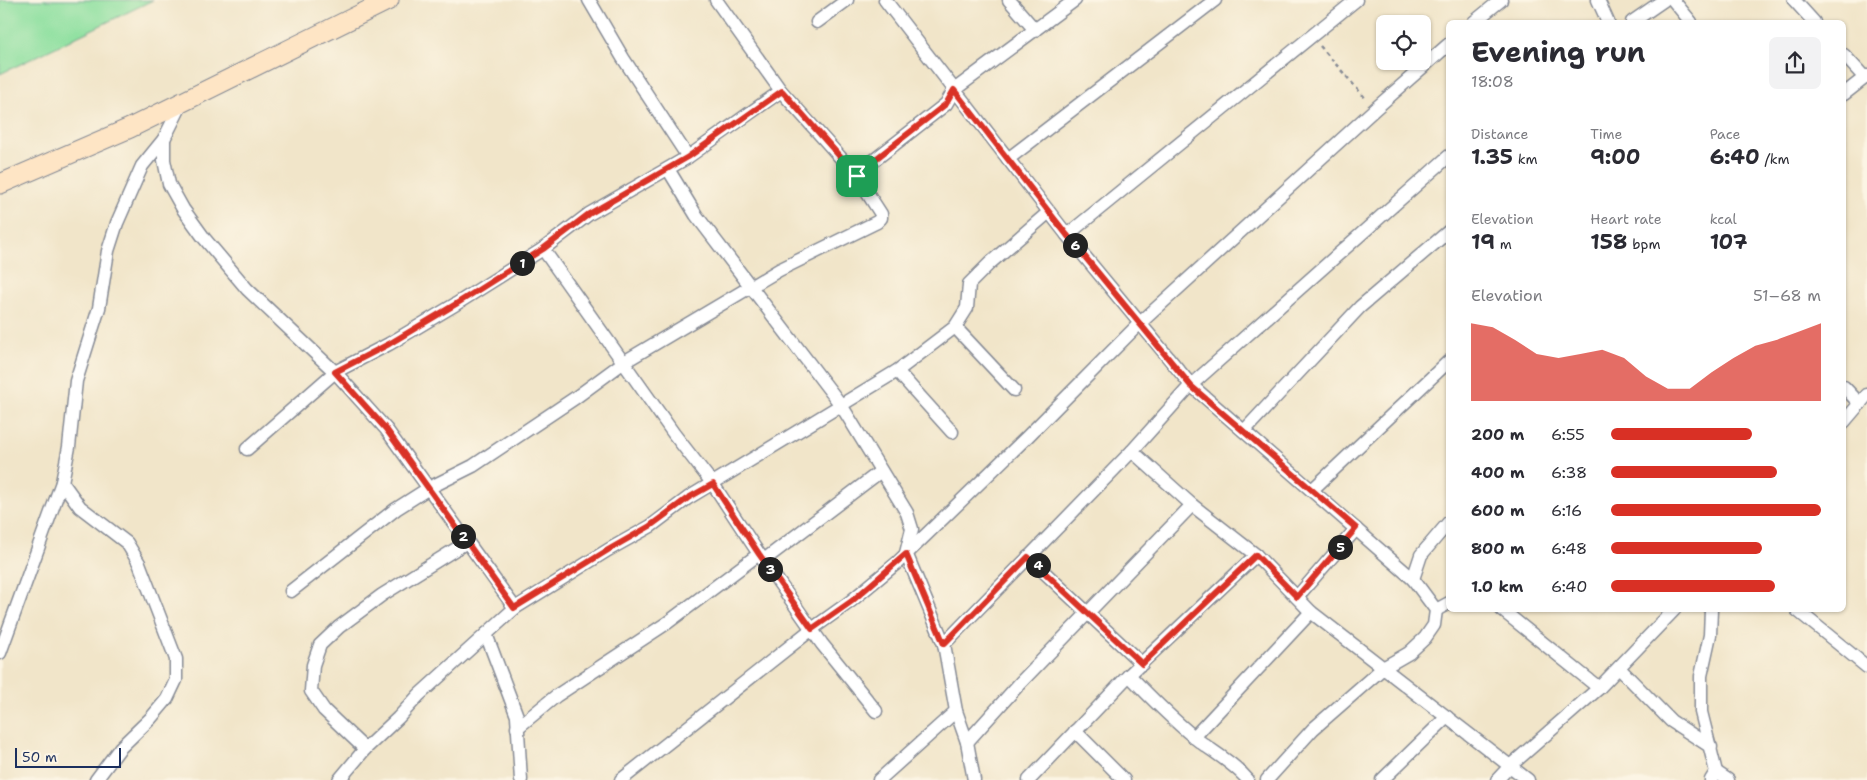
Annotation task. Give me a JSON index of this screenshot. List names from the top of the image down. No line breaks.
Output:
{"scale_bar":"50 m","page":{"heading":["Evening run","18:08"],"stats":[["Distance","1.35 km"],["Time","9:00"],["Pace","6:40 /km"],["Elevation","19 m"],["Heart rate","158 bpm"],["kcal","107"]],"pins":["6","1","2","5","4","3"],"chart":["Elevation","51–68 m"],"list":[{"name":"200 m","note":"6:55"},{"name":"400 m","note":"6:38"},{"name":"600 m","note":"6:16"},{"name":"800 m","note":"6:48"},{"name":"1.0 km","note":"6:40"}],"scale":"50 m"}}
